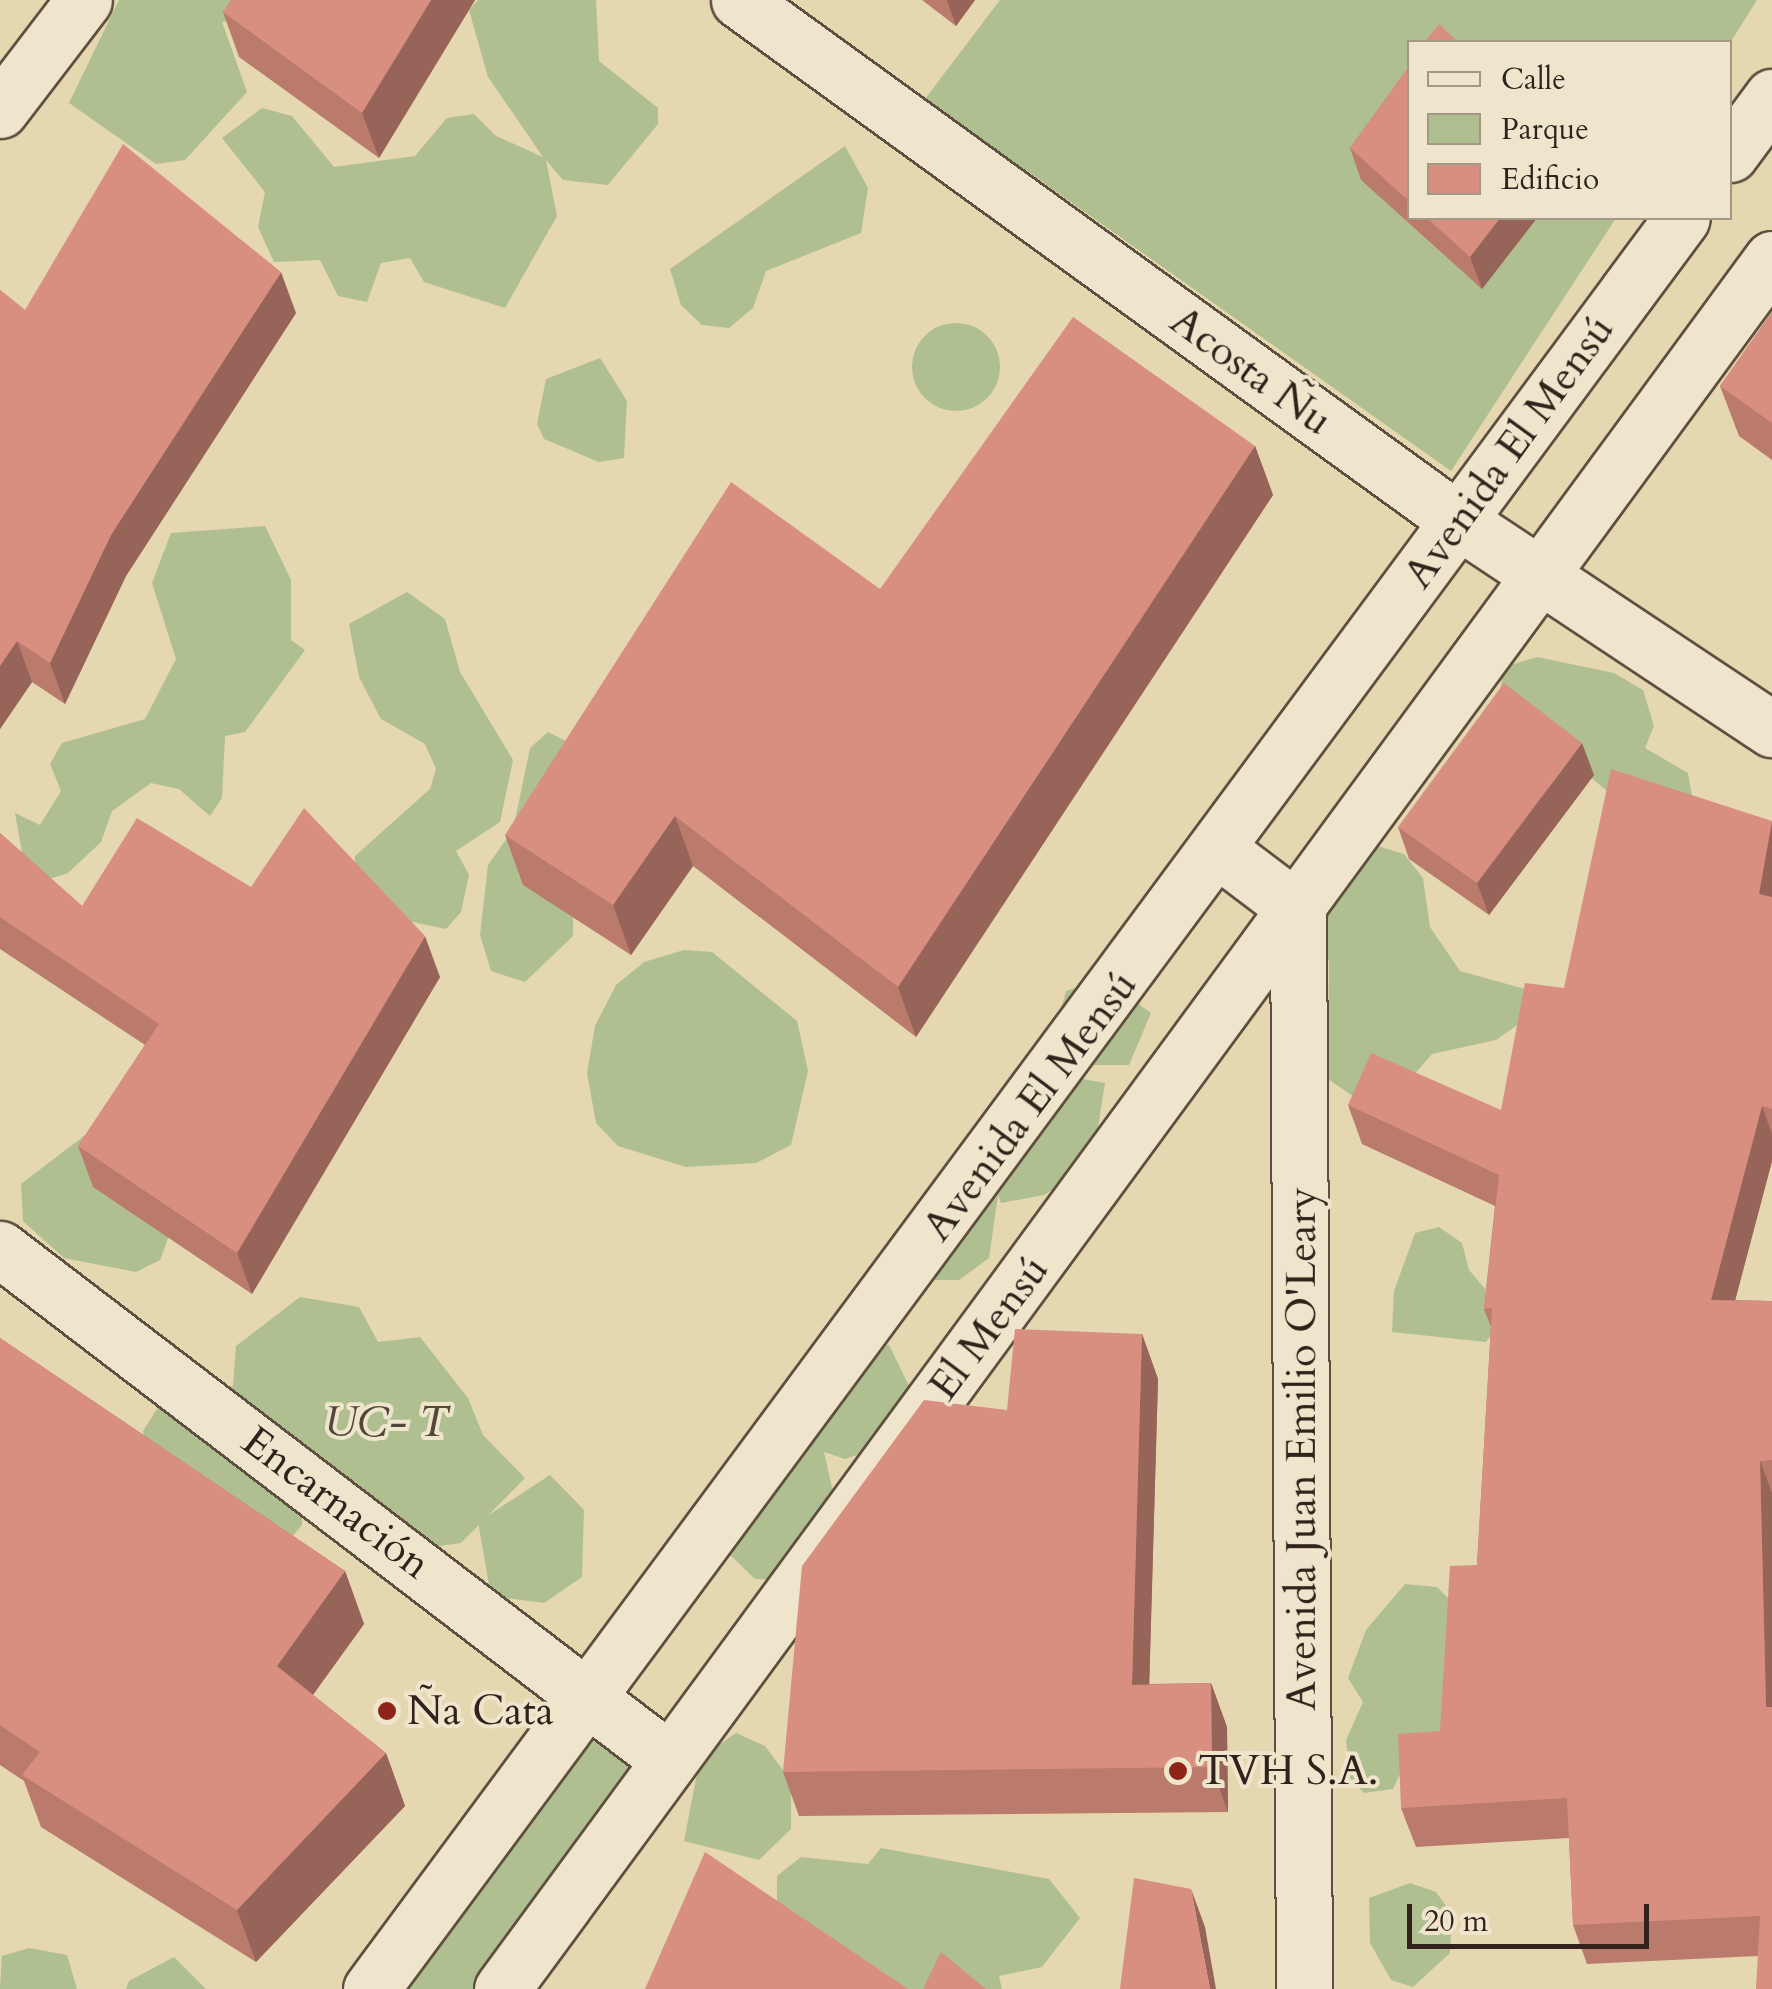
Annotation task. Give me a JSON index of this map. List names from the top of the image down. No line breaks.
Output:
{"streets":{"street":["Acosta Ñu","Avenida El Mensú","El Mensú","Avenida Juan Emilio O'Leary","Encarnación"]},"crossings":[["Acosta Ñu","Avenida El Mensú"],["Avenida El Mensú","Encarnación"],["El Mensú","Avenida Juan Emilio O'Leary"],["El Mensú","Encarnación"]],"parks":["UC- T"],"places":["Ña Cata","TVH S.A."],"legend":["Calle","Parque","Edificio"],"scale_bar":"20 m"}
